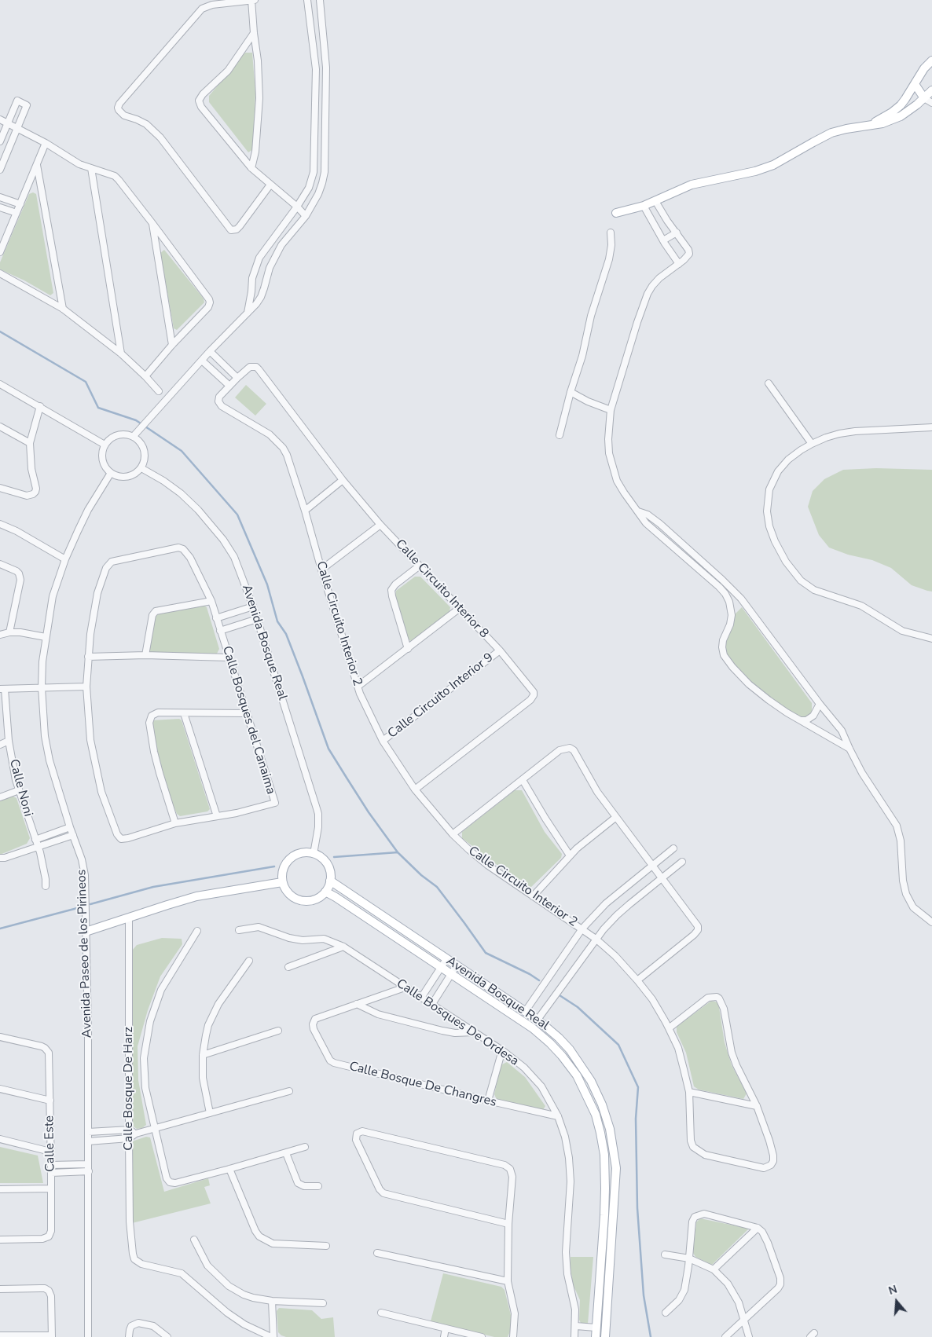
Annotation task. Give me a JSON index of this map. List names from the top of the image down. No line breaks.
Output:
{"streets":{"main road":["Avenida Bosque Real"],"street":["Calle Circuito Interior 8","Calle Circuito Interior 2","Calle Circuito Interior 9","Calle Bosques del Canaima","Calle Noni","Avenida Paseo de los Pirineos","Calle Bosques De Ordesa","Calle Bosque De Changres","Calle Bosque De Harz","Calle Este"]},"crossings":[["Calle Circuito Interior 8","Calle Circuito Interior 2"],["Calle Circuito Interior 8","Calle Circuito Interior 9"],["Calle Circuito Interior 2","Calle Circuito Interior 9"],["Avenida Bosque Real","Calle Bosques del Canaima"],["Avenida Bosque Real","Avenida Paseo de los Pirineos"],["Calle Bosques De Ordesa","Calle Bosque De Changres"]],"north":"top"}
